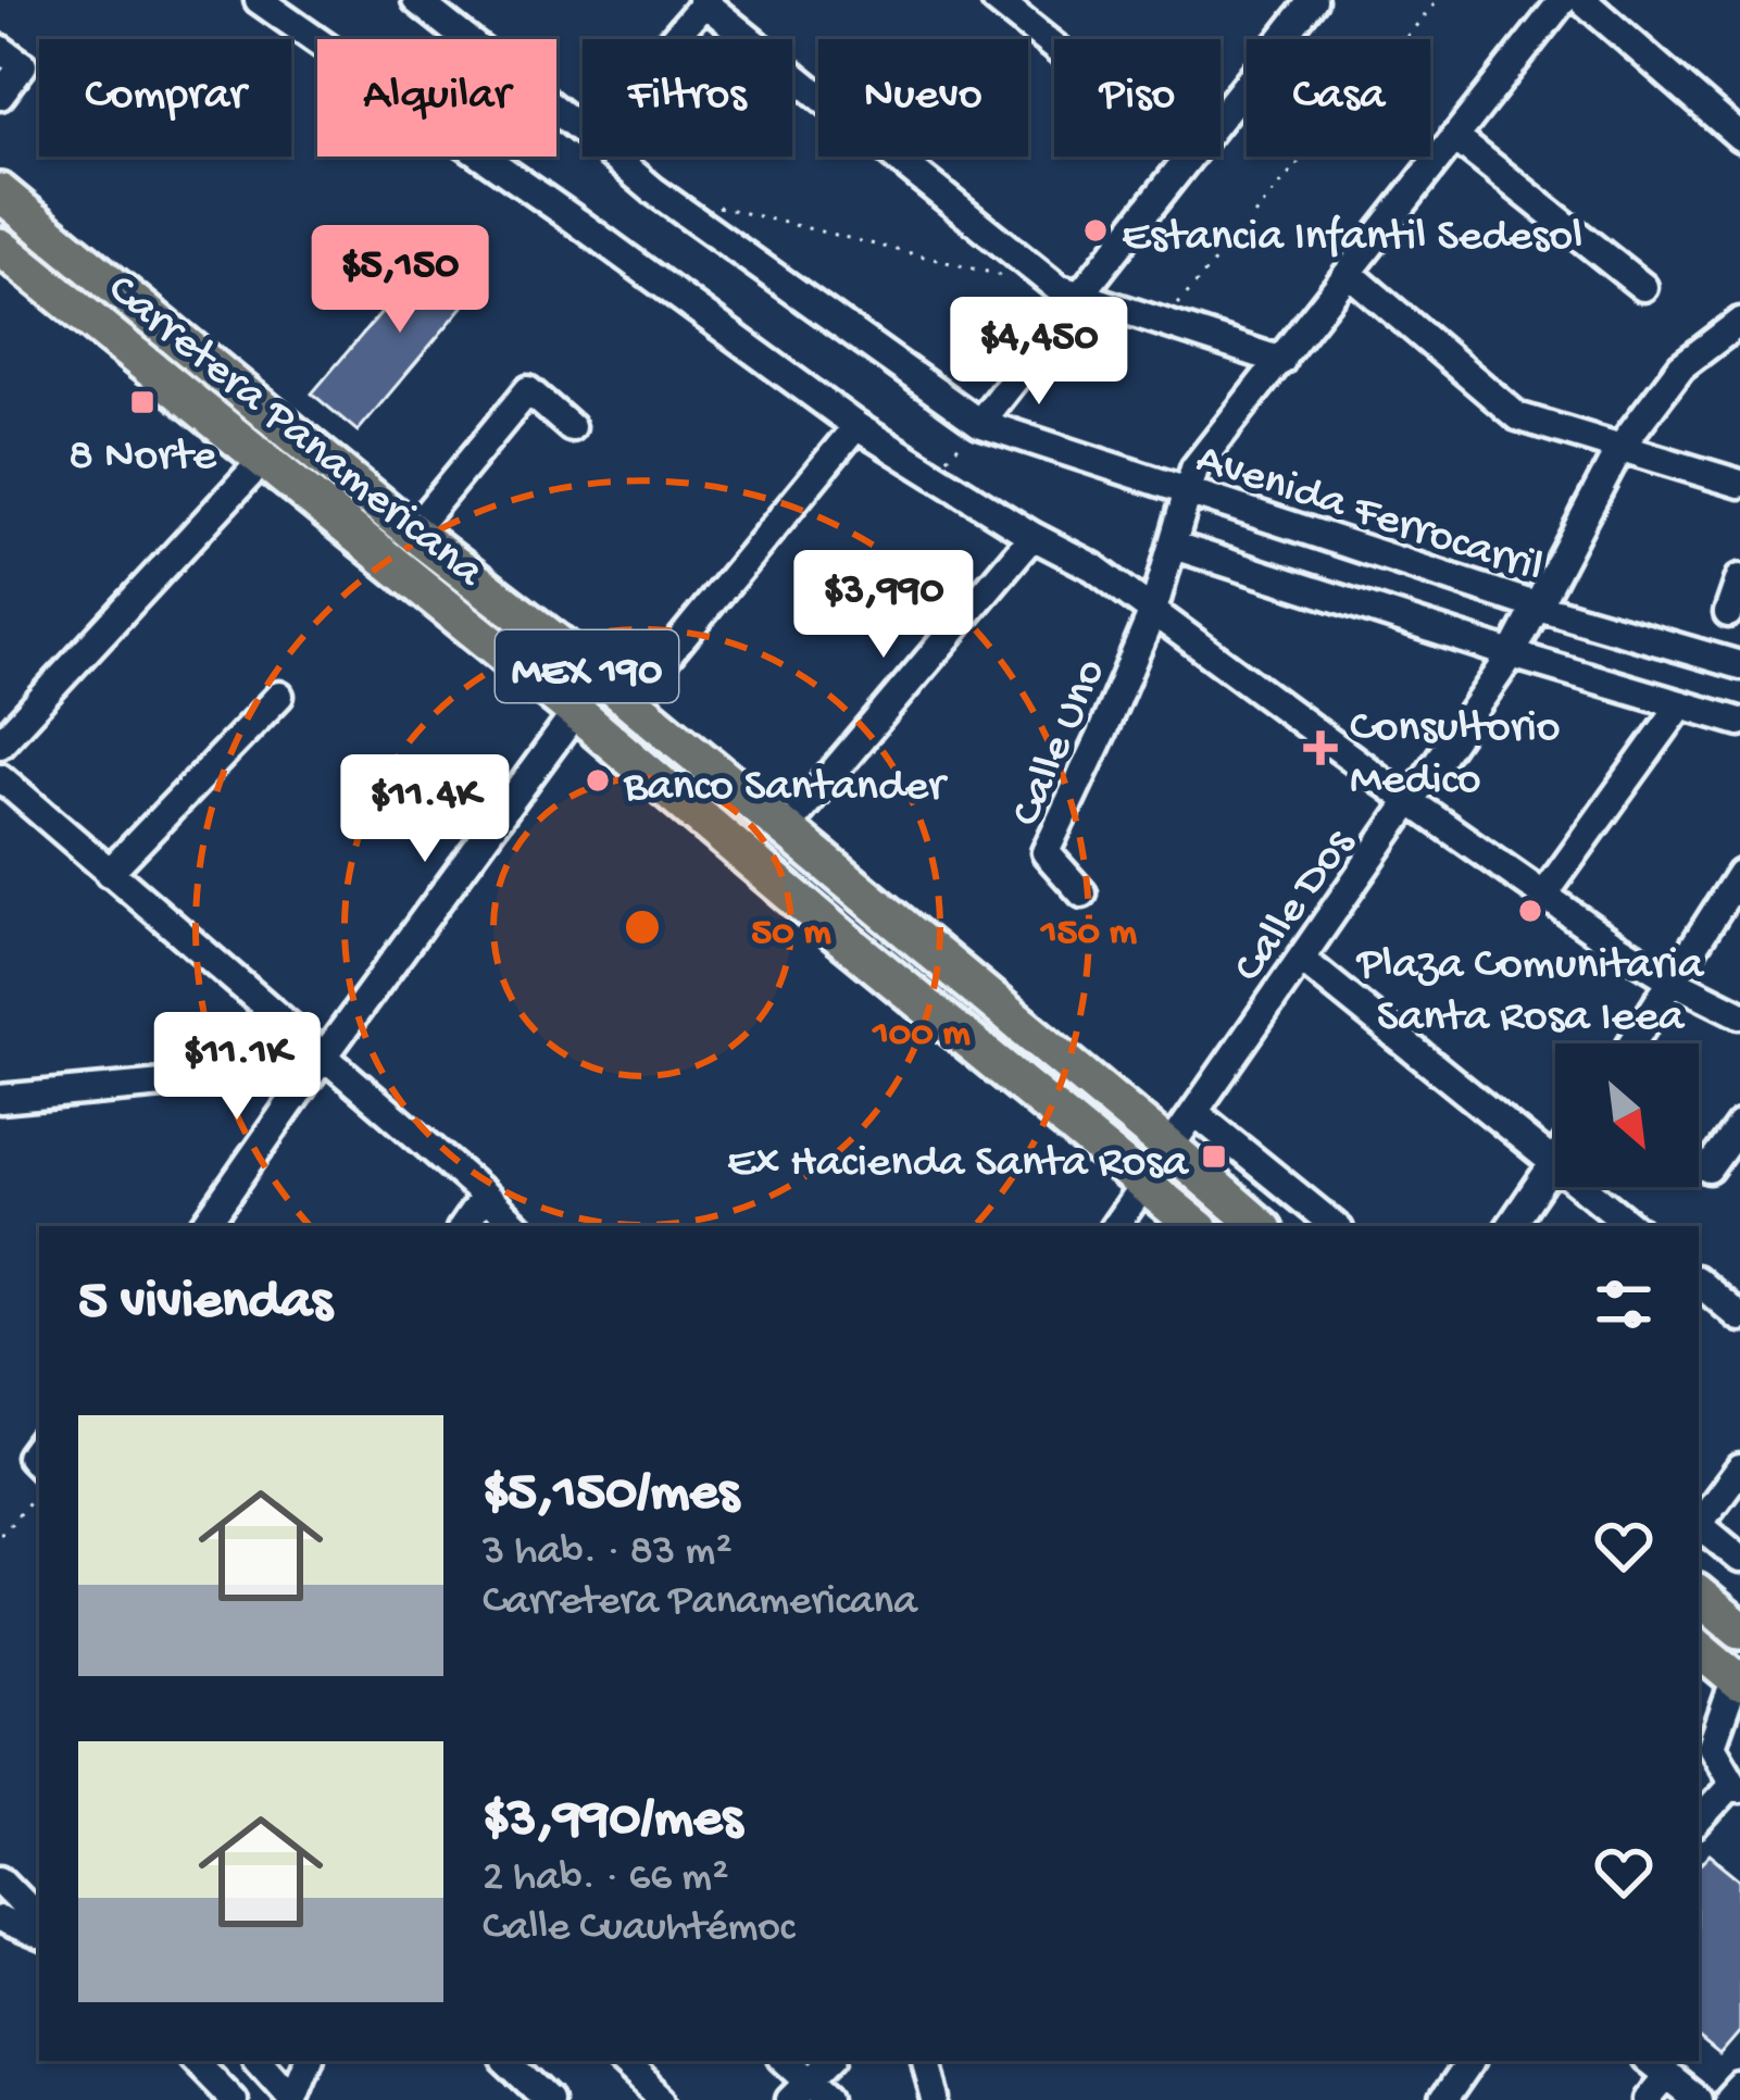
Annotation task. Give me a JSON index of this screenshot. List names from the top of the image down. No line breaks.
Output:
{"streets":{"highway":["Carretera Panamericana","MEX 190"],"street":["Avenida Ferrocarril","Calle Uno","Calle Dos"]},"crossings":[["Carretera Panamericana","Calle Dos"],["Avenida Ferrocarril","Calle Dos"]],"places":{"other":["Estancia Infantil Sedesol","Banco Santander","Plaza Comunitaria Santa Rosa Ieea"],"transit":["8 Norte","Ex Hacienda Santa Rosa"],"health":["Consultorio Medico"]},"north":"bottom right","page":{"chip":["Comprar","Alquilar","Filtros","Nuevo","Piso","Casa"],"price":["$5,150","$4,450","$3,990","$11.4K","$11.1K"],"heading":"5 viviendas","list":[{"name":"$5,150/mes","note":"3 hab. · 83 m² · Carretera Panamericana"},{"name":"$3,990/mes","note":"2 hab. · 66 m² · Calle Cuauhtémoc"}]},"rings":["50 m","150 m","100 m"]}
